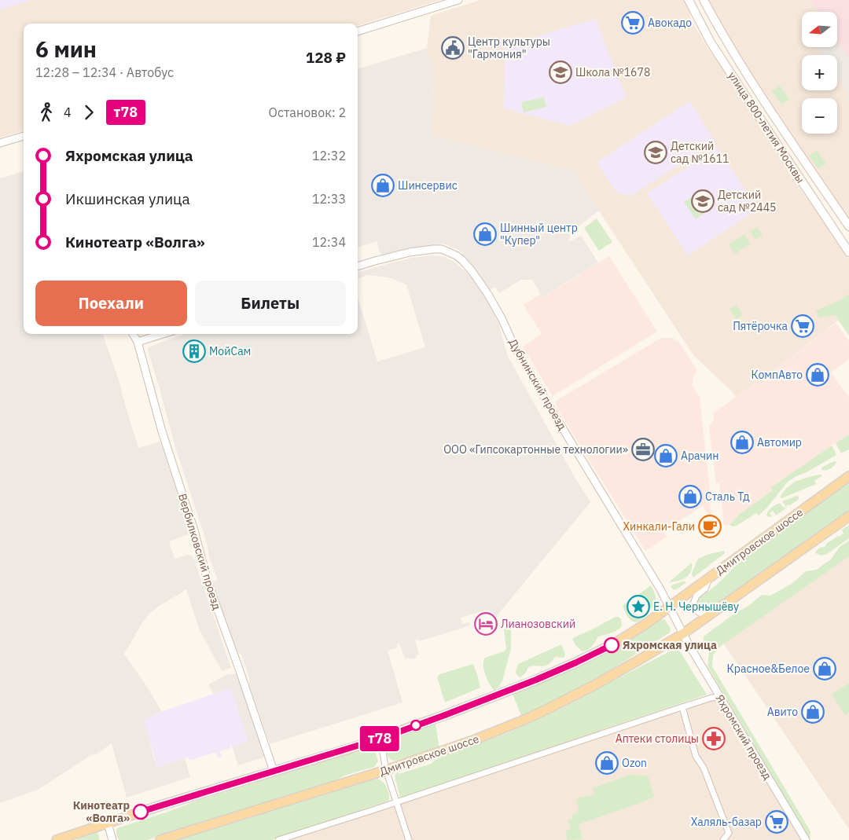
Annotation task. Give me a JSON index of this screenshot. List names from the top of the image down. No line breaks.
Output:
{"streets":{"main road":["улица 800-летия Москвы","Дмитровское шоссе"],"street":["Дубнинский проезд","Вербилковский проезд","Яхромский проезд"]},"crossings":[["Дубнинский проезд","Дмитровское шоссе"],["Дмитровское шоссе","Вербилковский проезд"],["Дмитровское шоссе","Яхромский проезд"]],"places":{"supermarket":["Авокадо","Пятёрочка","Халяль-базар"],"public building":["Центр культуры \"Гармония\""],"school or university":["Школа №1678","Детский сад №1611","Детский сад №2445"],"shop":["Шинсервис","Шинный центр \"Купер\"","КомпАвто","Автомир","Арачин","Сталь Тд","Красное&Белое","Авито","Ozon"],"building":["МойСам"],"office":["ООО «Гипсокартонные технологии»"],"cafe":["Хинкали-Гали"],"place":["Е. Н. Чернышёву"],"hotel":["Лианозовский"],"other":["Яхромская улица","Кинотеатр «Волга»"],"pharmacy":["Аптеки столицы"]},"lines":["bus line т78"],"north":"left","page":{"on_map":"т78","map_buttons":["+","−"],"heading":["6 мин","12:28 – 12:34 · Автобус","128 ₽"],"legs":["4","т78","Остановок: 2"],"list":[{"name":"Яхромская улица","value":"12:32"},{"name":"Икшинская улица","value":"12:33"},{"name":"Кинотеатр «Волга»","value":"12:34"}],"buttons":["Поехали","Билеты"]}}
